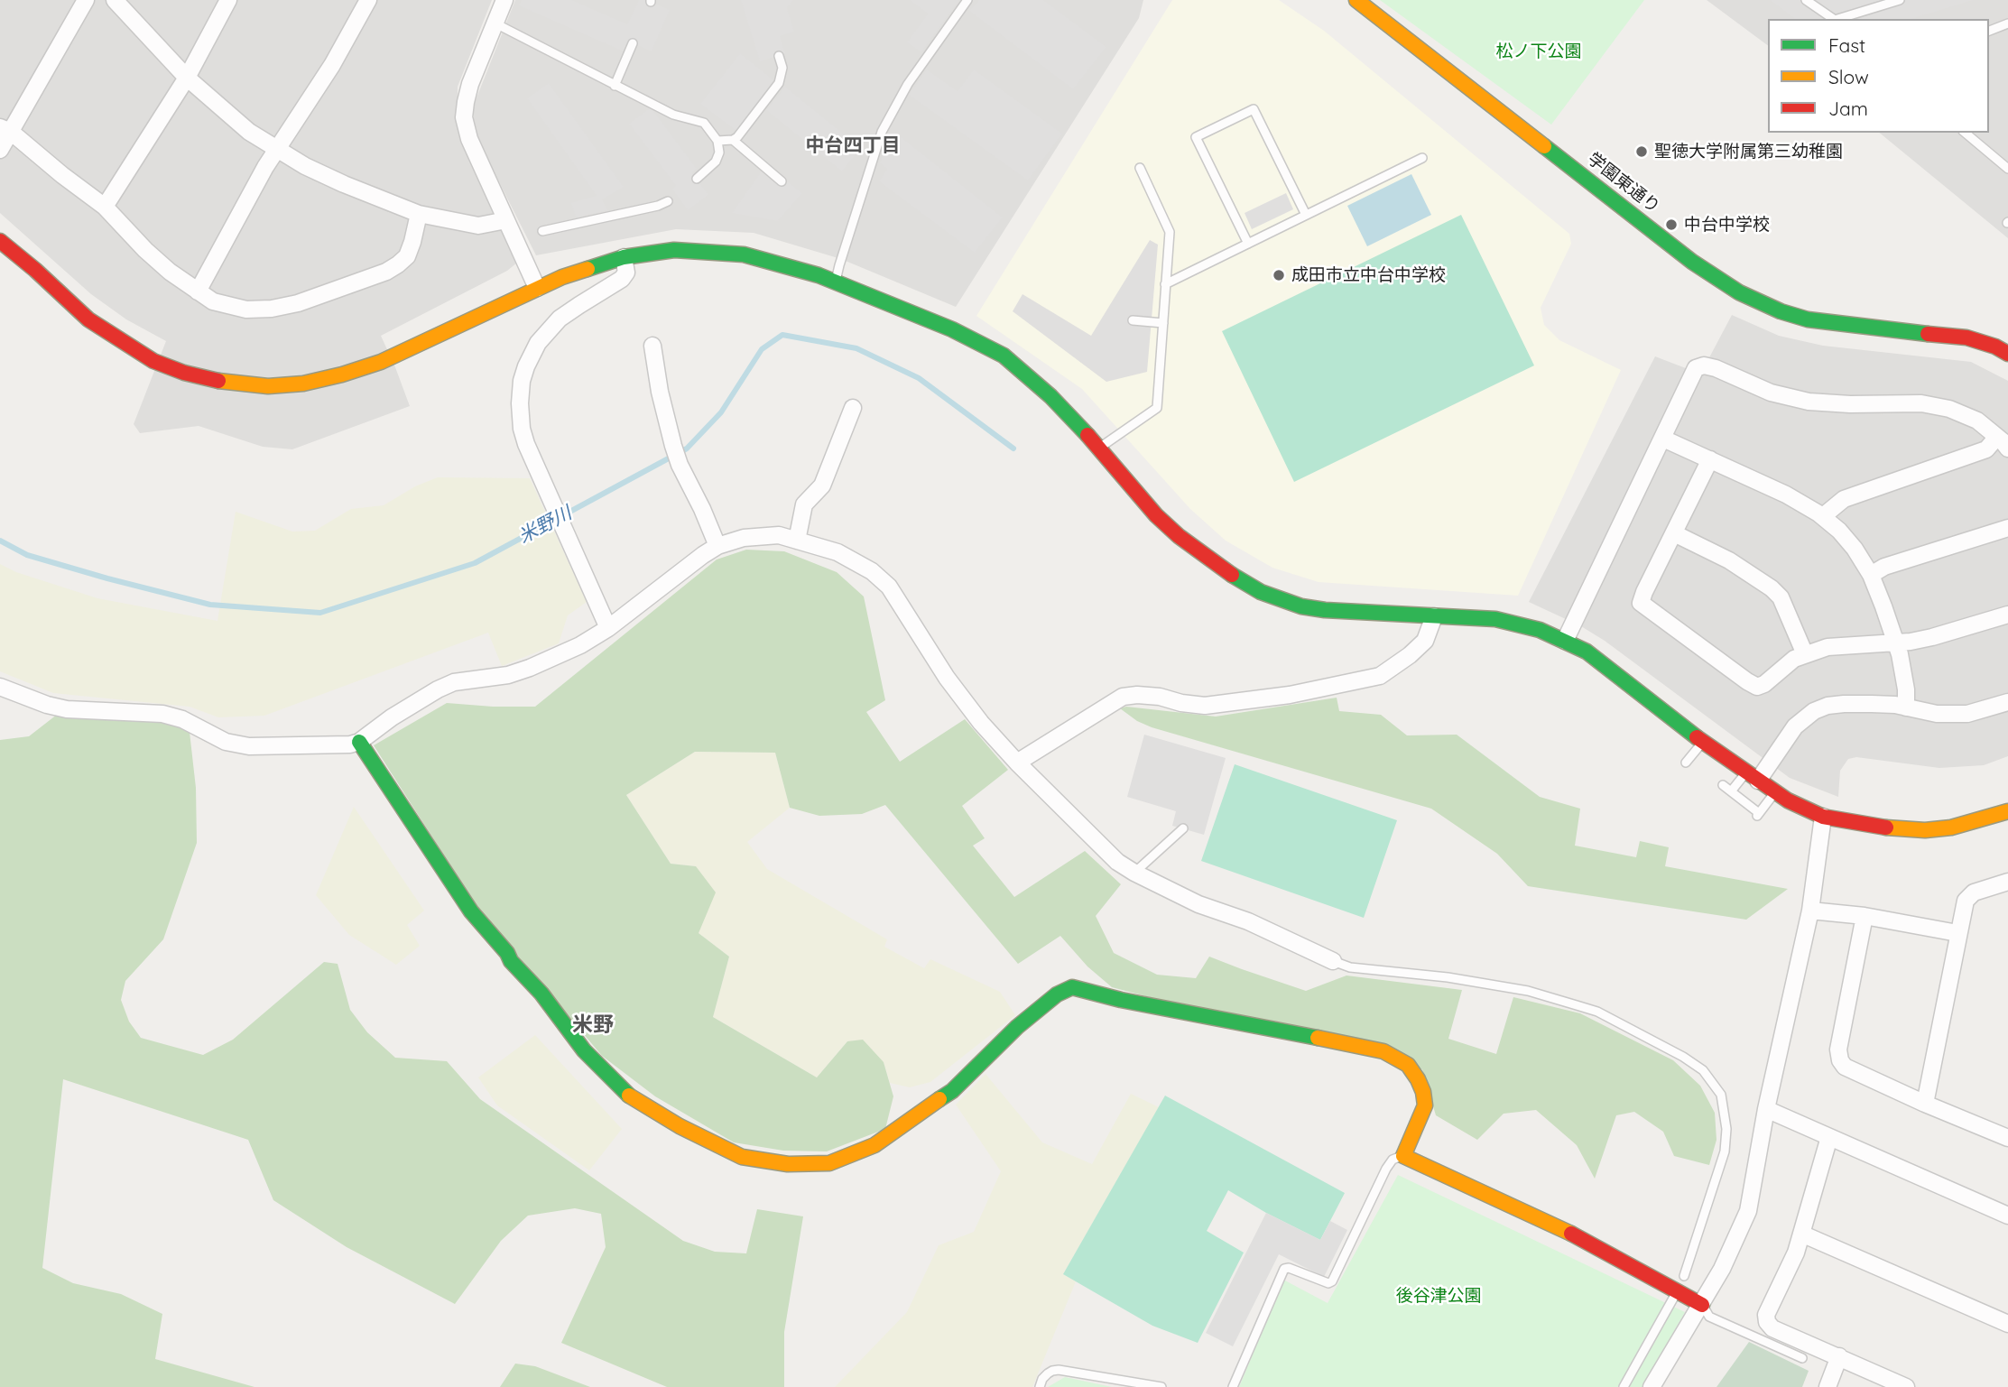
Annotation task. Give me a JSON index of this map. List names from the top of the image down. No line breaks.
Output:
{"streets":{"street":["学園東通り"]},"districts":["中台四丁目","米野"],"water":["米野川"],"parks":["松ノ下公園","後谷津公園"],"places":["聖徳大学附属第三幼稚園","中台中学校","成田市立中台中学校"],"legend":["Fast","Slow","Jam"]}
